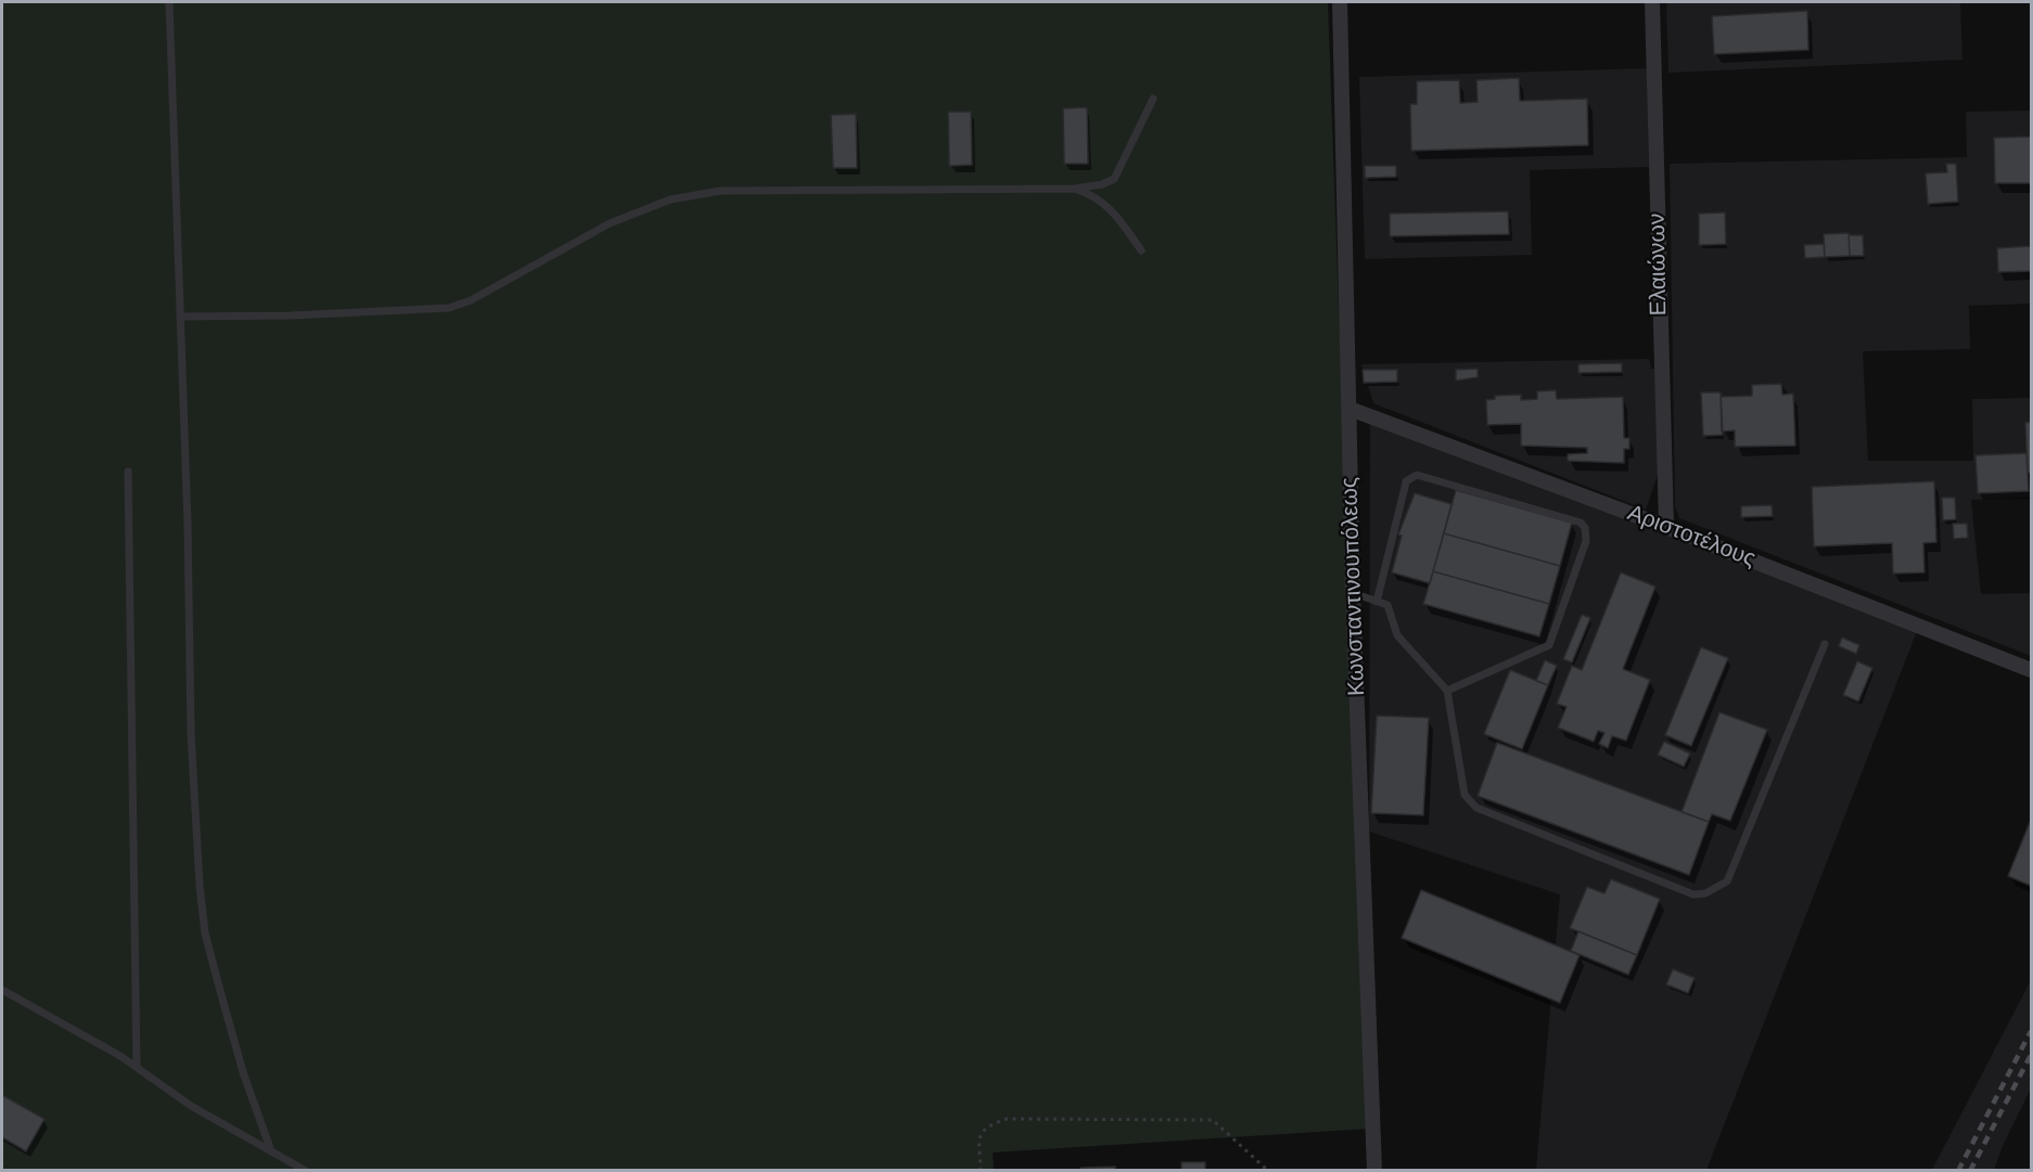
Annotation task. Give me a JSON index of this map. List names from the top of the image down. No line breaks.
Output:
{"streets":{"street":["Ελαιώνων","Αριστοτέλους","Κωνσταντινουπόλεως"]},"crossings":[["Ελαιώνων","Αριστοτέλους"],["Αριστοτέλους","Κωνσταντινουπόλεως"]]}
